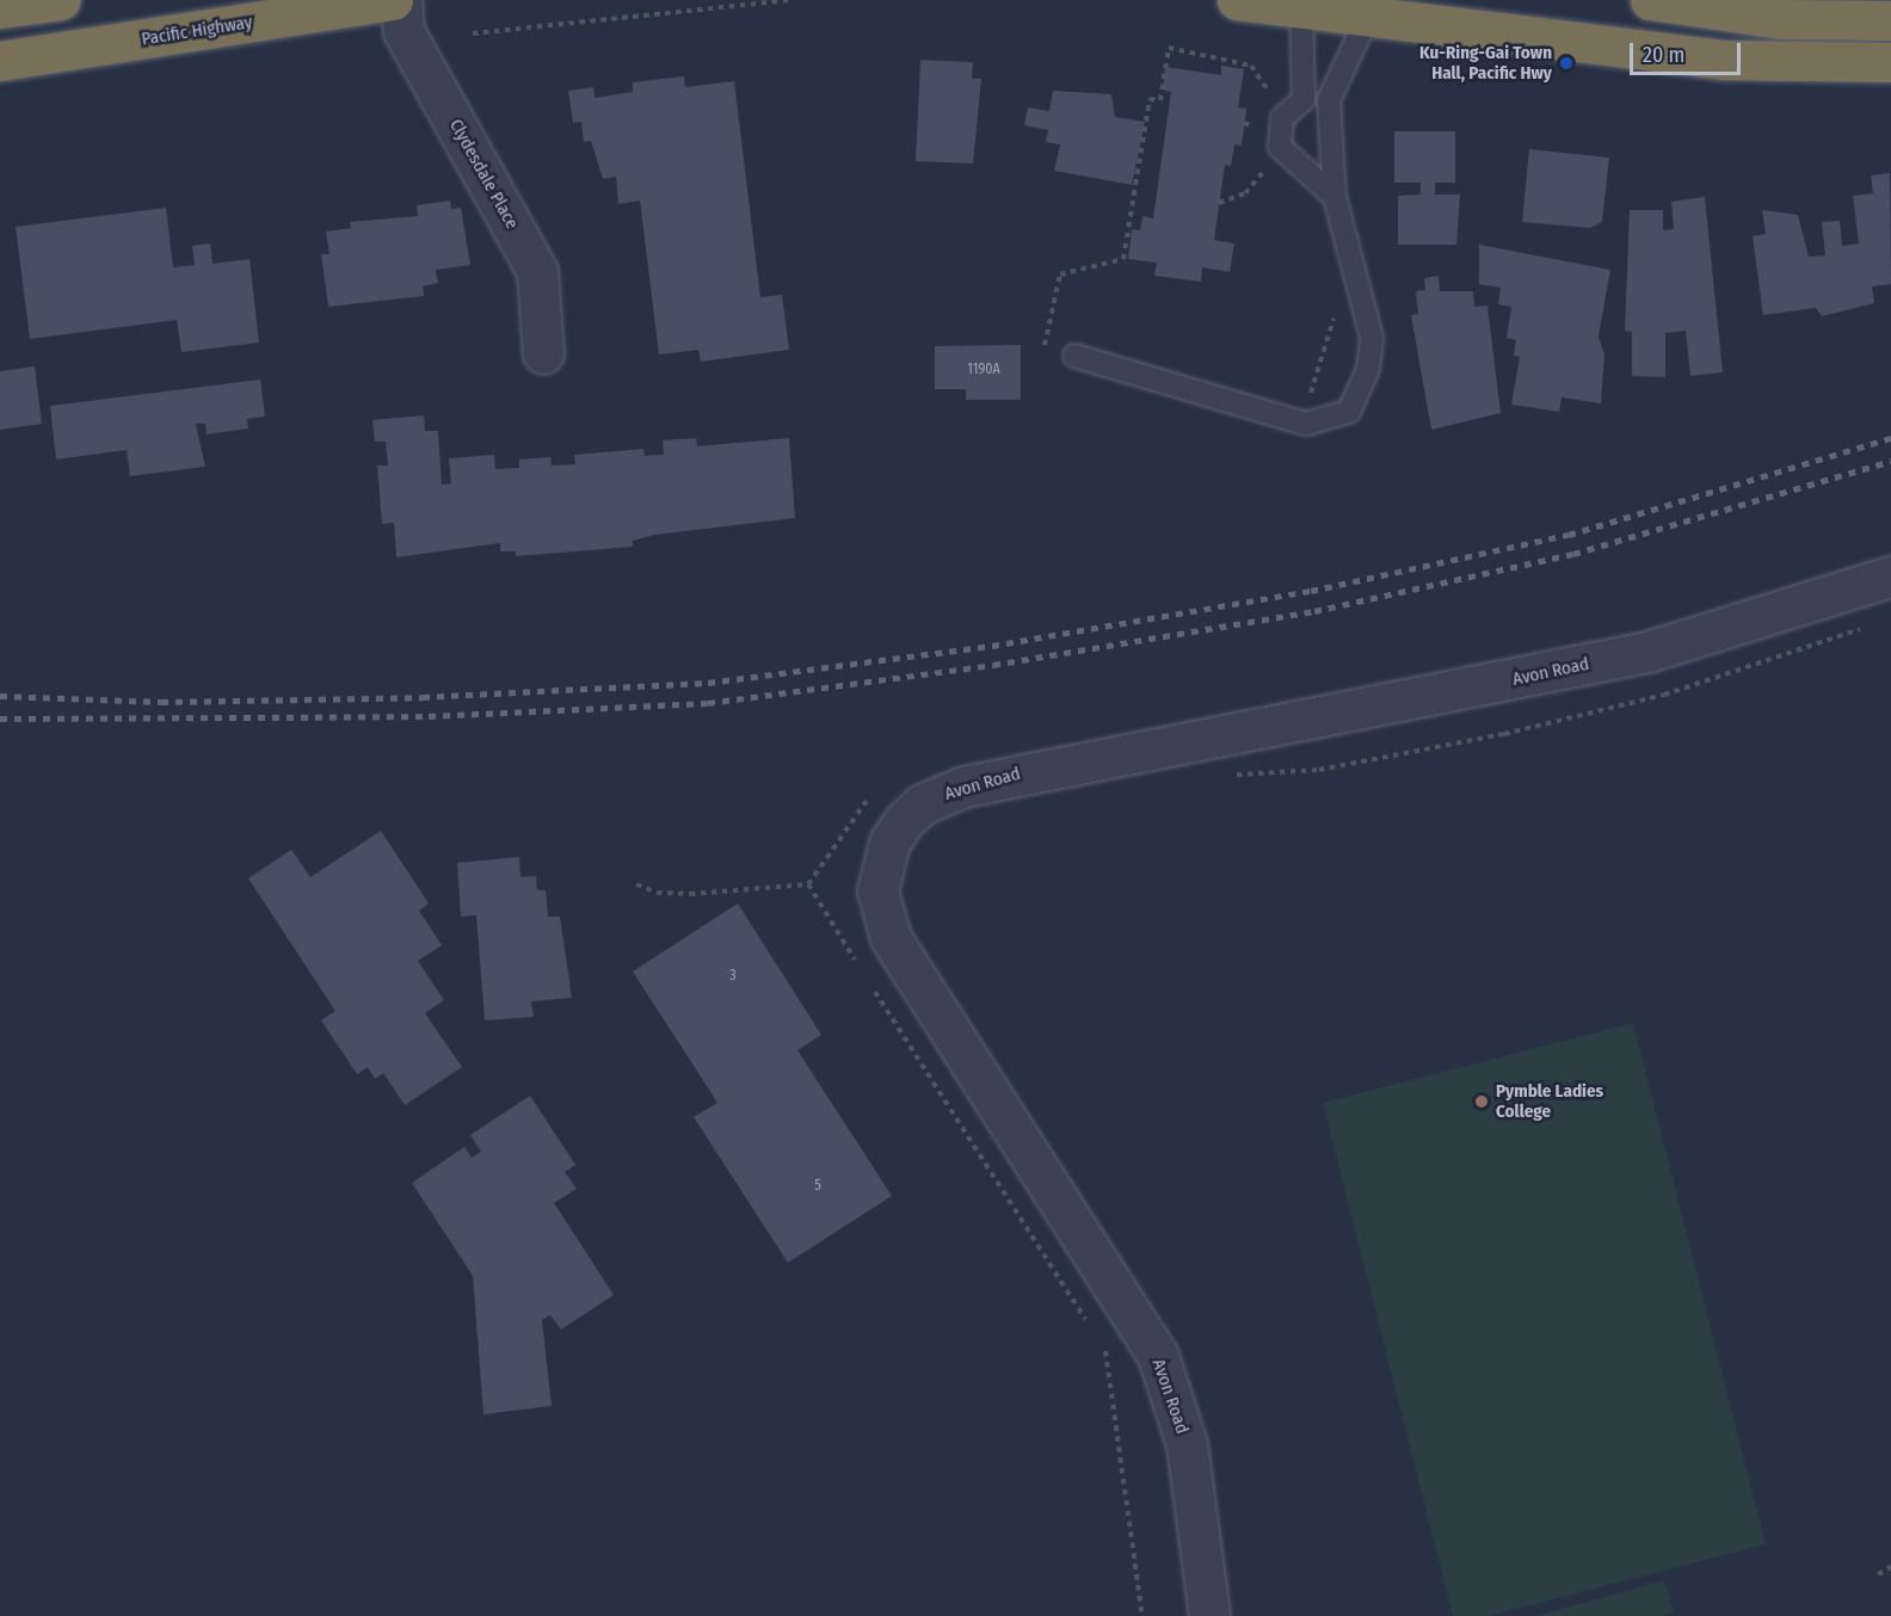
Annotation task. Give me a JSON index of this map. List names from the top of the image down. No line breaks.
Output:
{"streets":{"highway":["Pacific Highway"],"street":["Clydesdale Place","Avon Road"]},"places":["Ku-Ring-Gai Town Hall, Pacific Hwy","Pymble Ladies College"],"house_numbers":["1190A","3","5"],"scale_bar":"20 m"}
